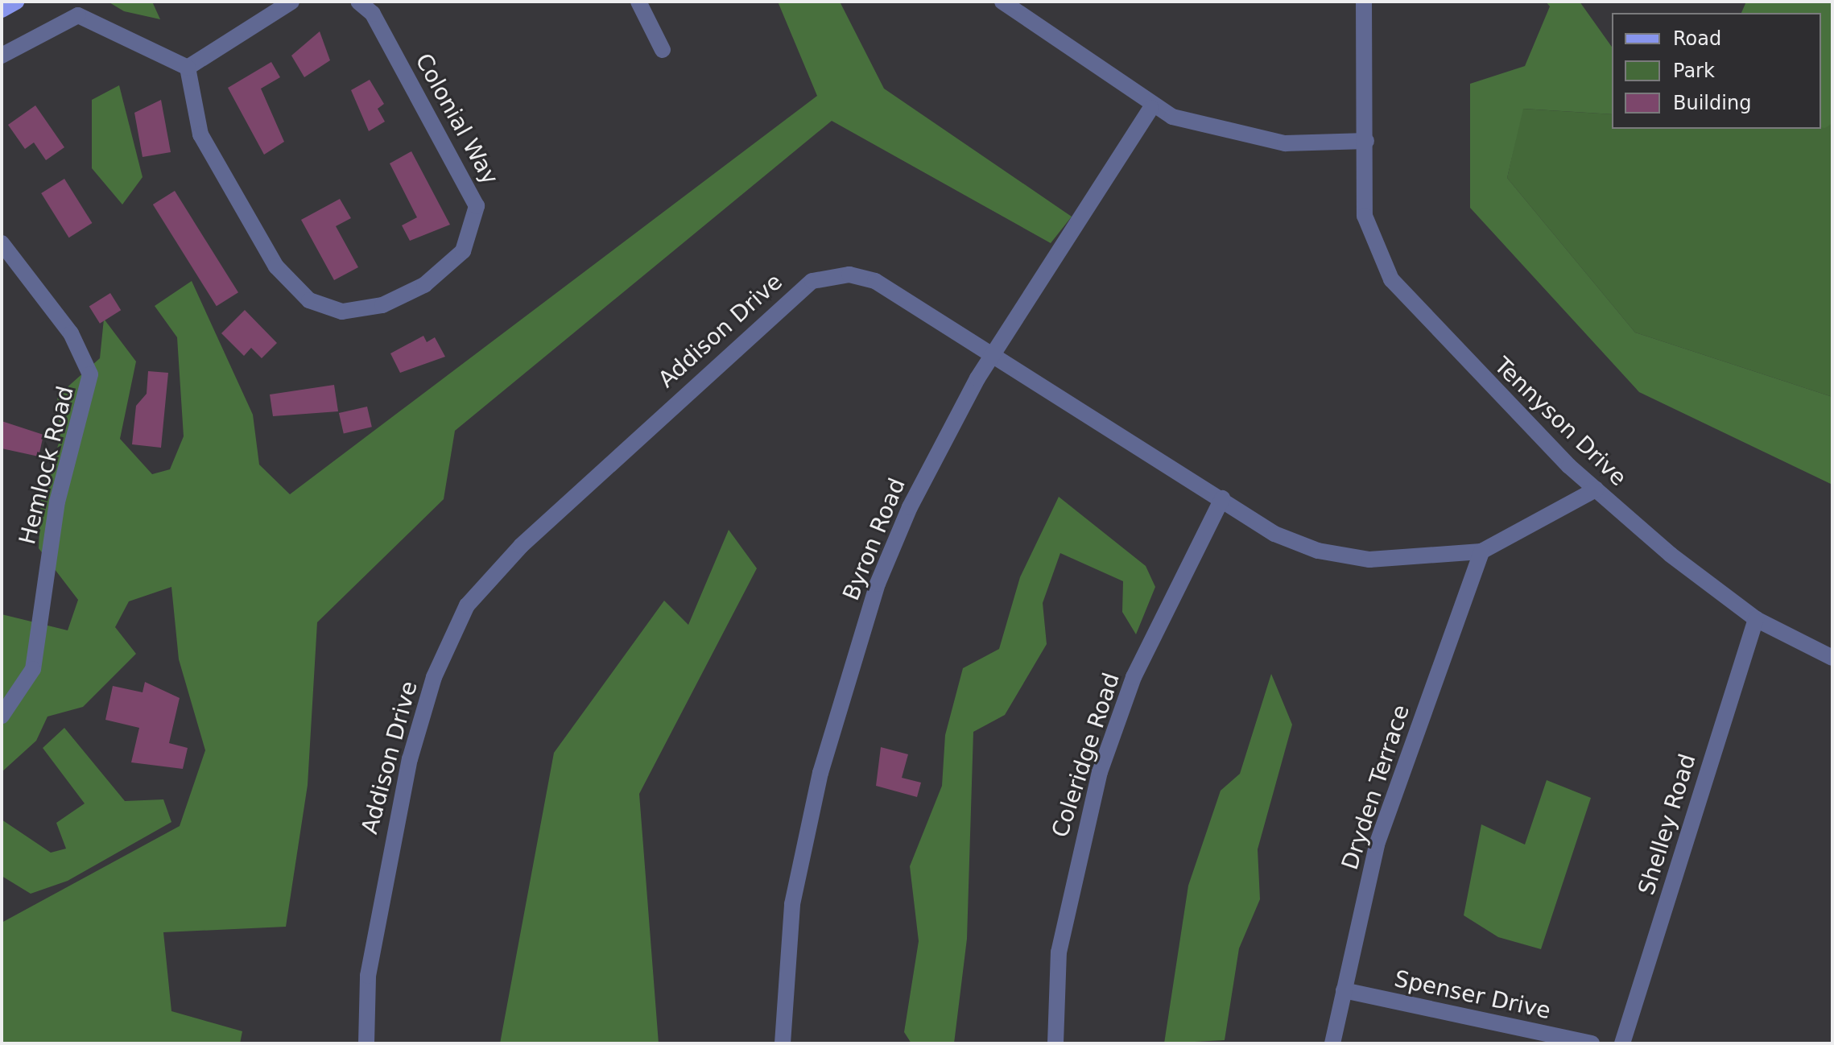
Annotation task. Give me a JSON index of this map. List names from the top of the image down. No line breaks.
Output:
{"streets":{"street":["Colonial Way","Addison Drive","Tennyson Drive","Hemlock Road","Byron Road","Coleridge Road","Dryden Terrace","Shelley Road","Spenser Drive"]},"crossings":[["Addison Drive","Tennyson Drive"],["Addison Drive","Byron Road"],["Addison Drive","Coleridge Road"],["Addison Drive","Dryden Terrace"],["Tennyson Drive","Shelley Road"],["Dryden Terrace","Spenser Drive"]],"legend":["Road","Park","Building"]}
